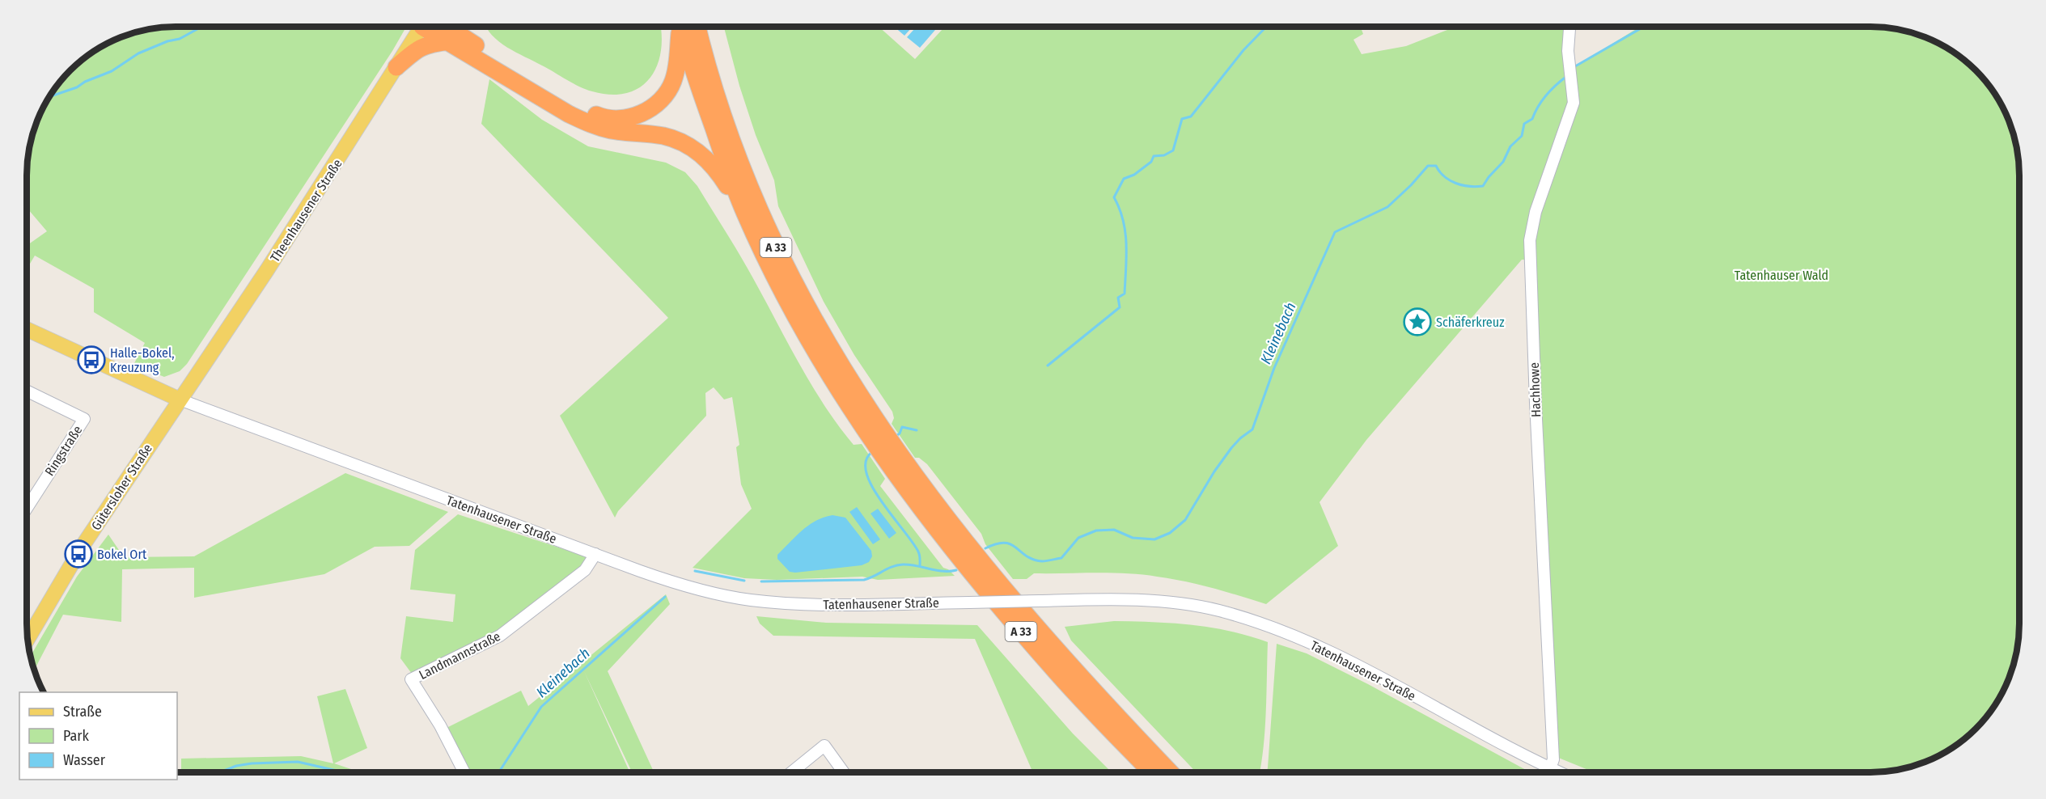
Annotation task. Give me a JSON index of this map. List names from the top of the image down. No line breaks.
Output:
{"streets":{"highway":["A 33"],"main road":["Theenhausener Straße","Gütersloher Straße"],"street":["Hachhowe","Ringstraße","Tatenhausener Straße","Landmannstraße"]},"crossings":[["Theenhausener Straße","Gütersloher Straße"],["Theenhausener Straße","Tatenhausener Straße"],["Hachhowe","Tatenhausener Straße"],["Gütersloher Straße","Tatenhausener Straße"],["Tatenhausener Straße","Landmannstraße"]],"water":["Kleinebach"],"parks":["Tatenhauser Wald"],"places":{"place":["Schäferkreuz"],"bus stop":["Halle-Bokel, Kreuzung","Bokel Ort"]},"legend":["Straße","Park","Wasser"]}
